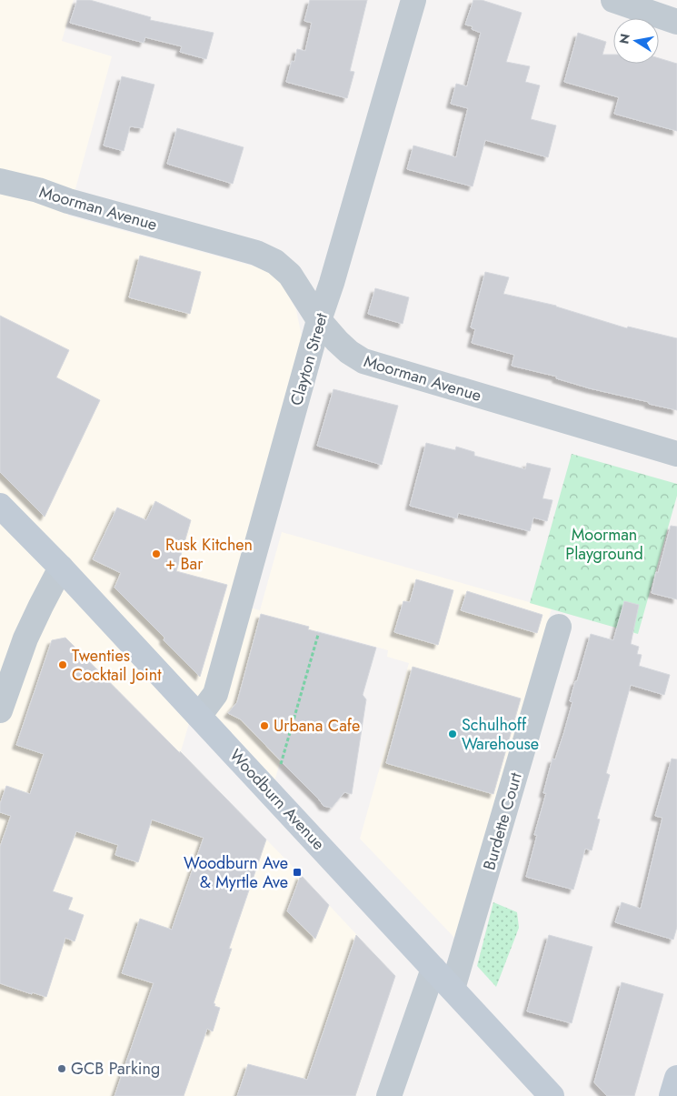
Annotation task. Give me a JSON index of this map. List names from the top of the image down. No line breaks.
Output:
{"streets":{"street":["Moorman Avenue","Clayton Street","Woodburn Avenue","Burdette Court"]},"crossings":[["Moorman Avenue","Clayton Street"],["Clayton Street","Woodburn Avenue"],["Woodburn Avenue","Burdette Court"]],"parks":["Moorman Playground"],"places":{"other":["Rusk Kitchen + Bar","Twenties Cocktail Joint","Urbana Cafe","Schulhoff Warehouse","GCB Parking"],"transit":["Woodburn Ave & Myrtle Ave"]},"north":"left"}
